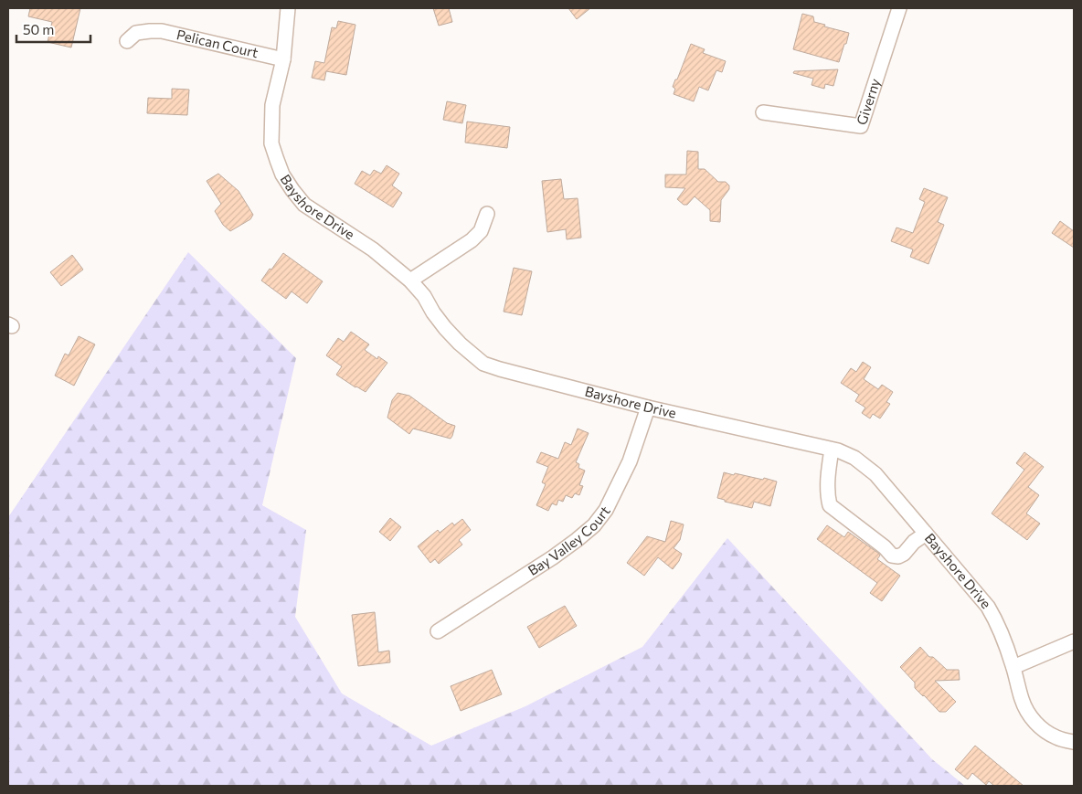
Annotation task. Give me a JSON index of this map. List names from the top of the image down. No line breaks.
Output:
{"streets":{"street":["Pelican Court","Giverny","Bayshore Drive","Bay Valley Court"]},"crossings":[["Pelican Court","Bayshore Drive"],["Bayshore Drive","Bay Valley Court"]],"scale_bar":"50 m"}
